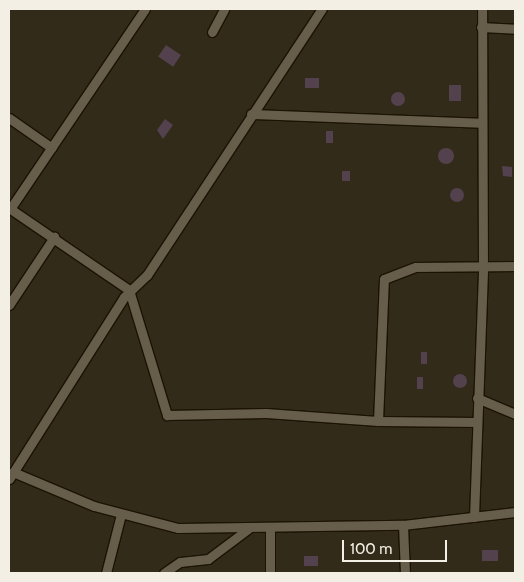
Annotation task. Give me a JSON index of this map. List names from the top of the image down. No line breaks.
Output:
{"scale_bar":"100 m"}
